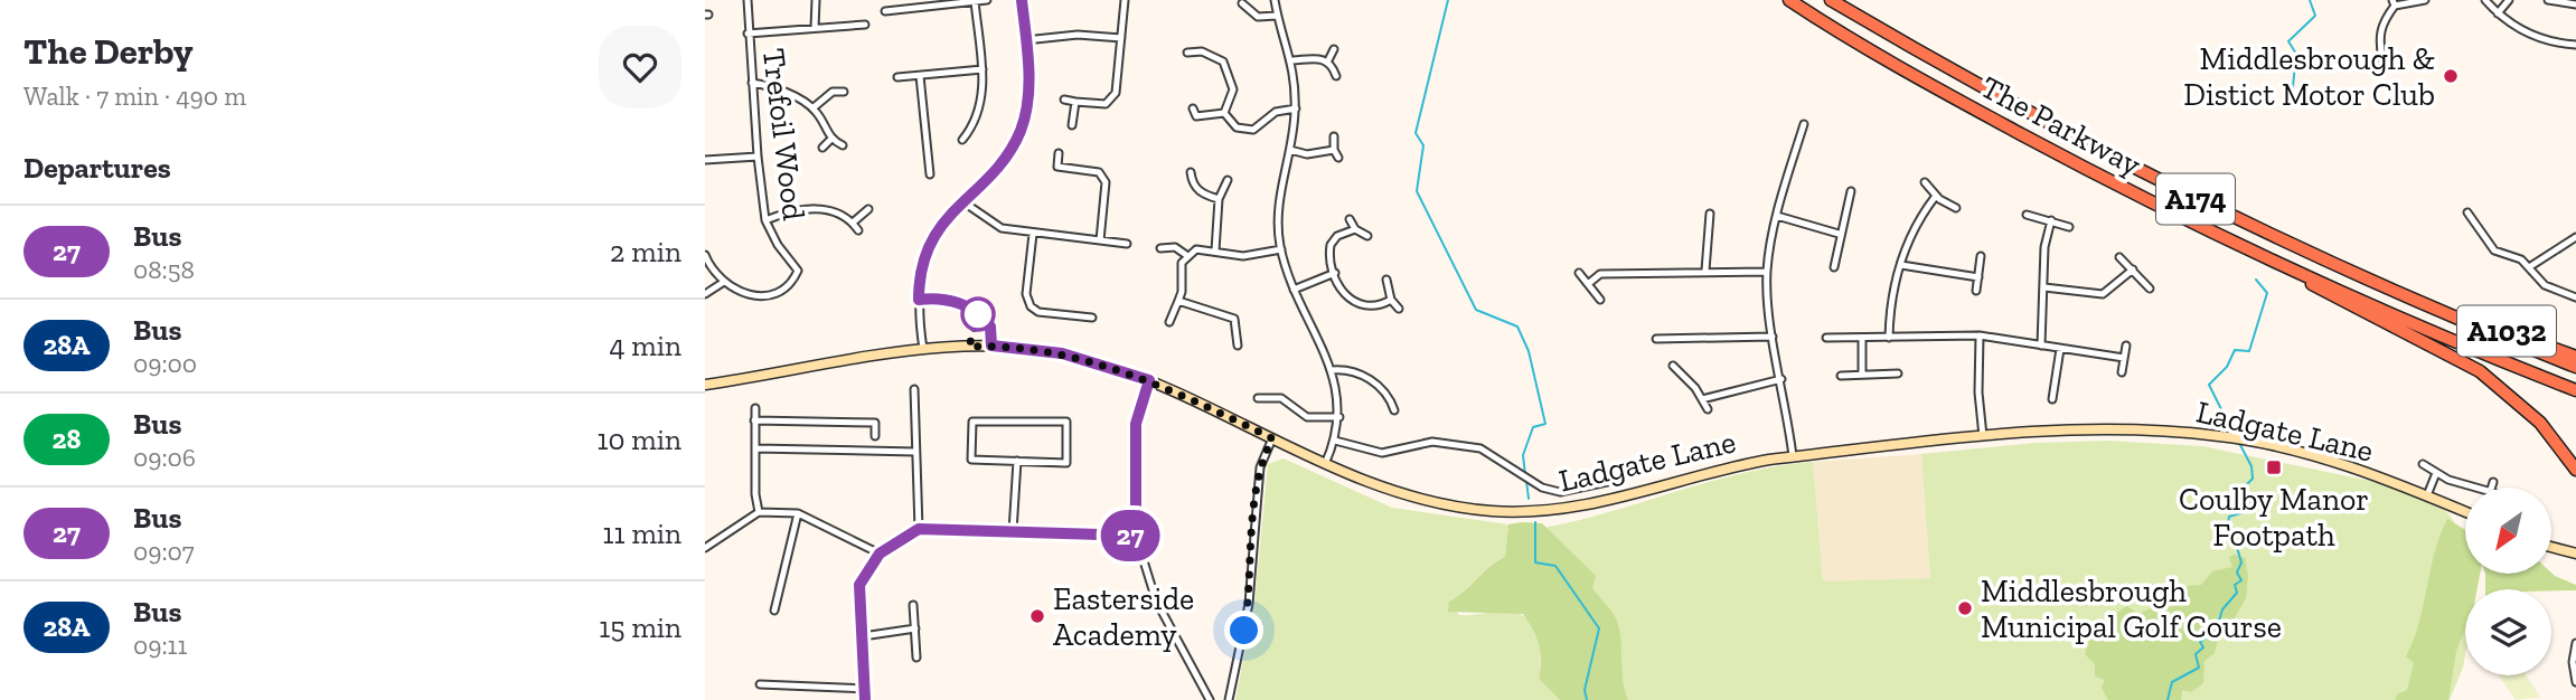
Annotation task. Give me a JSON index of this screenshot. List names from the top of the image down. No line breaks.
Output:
{"streets":{"highway":["The Parkway","A174","A1032"],"main road":["Ladgate Lane"],"street":["Trefoil Wood"]},"crossings":[["The Parkway","A174"],["The Parkway","A1032"]],"places":{"other":["Middlesbrough & Distict Motor Club","Middlesbrough Municipal Golf Course","Easterside Academy"],"transit":["Coulby Manor Footpath"]},"lines":["bus line 27"],"north":"bottom left","page":{"heading":[["The Derby","Walk · 7 min · 490 m"],"Departures"],"on_map":"27","list":[{"mark":"27","name":"Bus","note":"08:58","value":"2 min"},{"mark":"28A","name":"Bus","note":"09:00","value":"4 min"},{"mark":"28","name":"Bus","note":"09:06","value":"10 min"},{"mark":"27","name":"Bus","note":"09:07","value":"11 min"},{"mark":"28A","name":"Bus","note":"09:11","value":"15 min"}]}}
